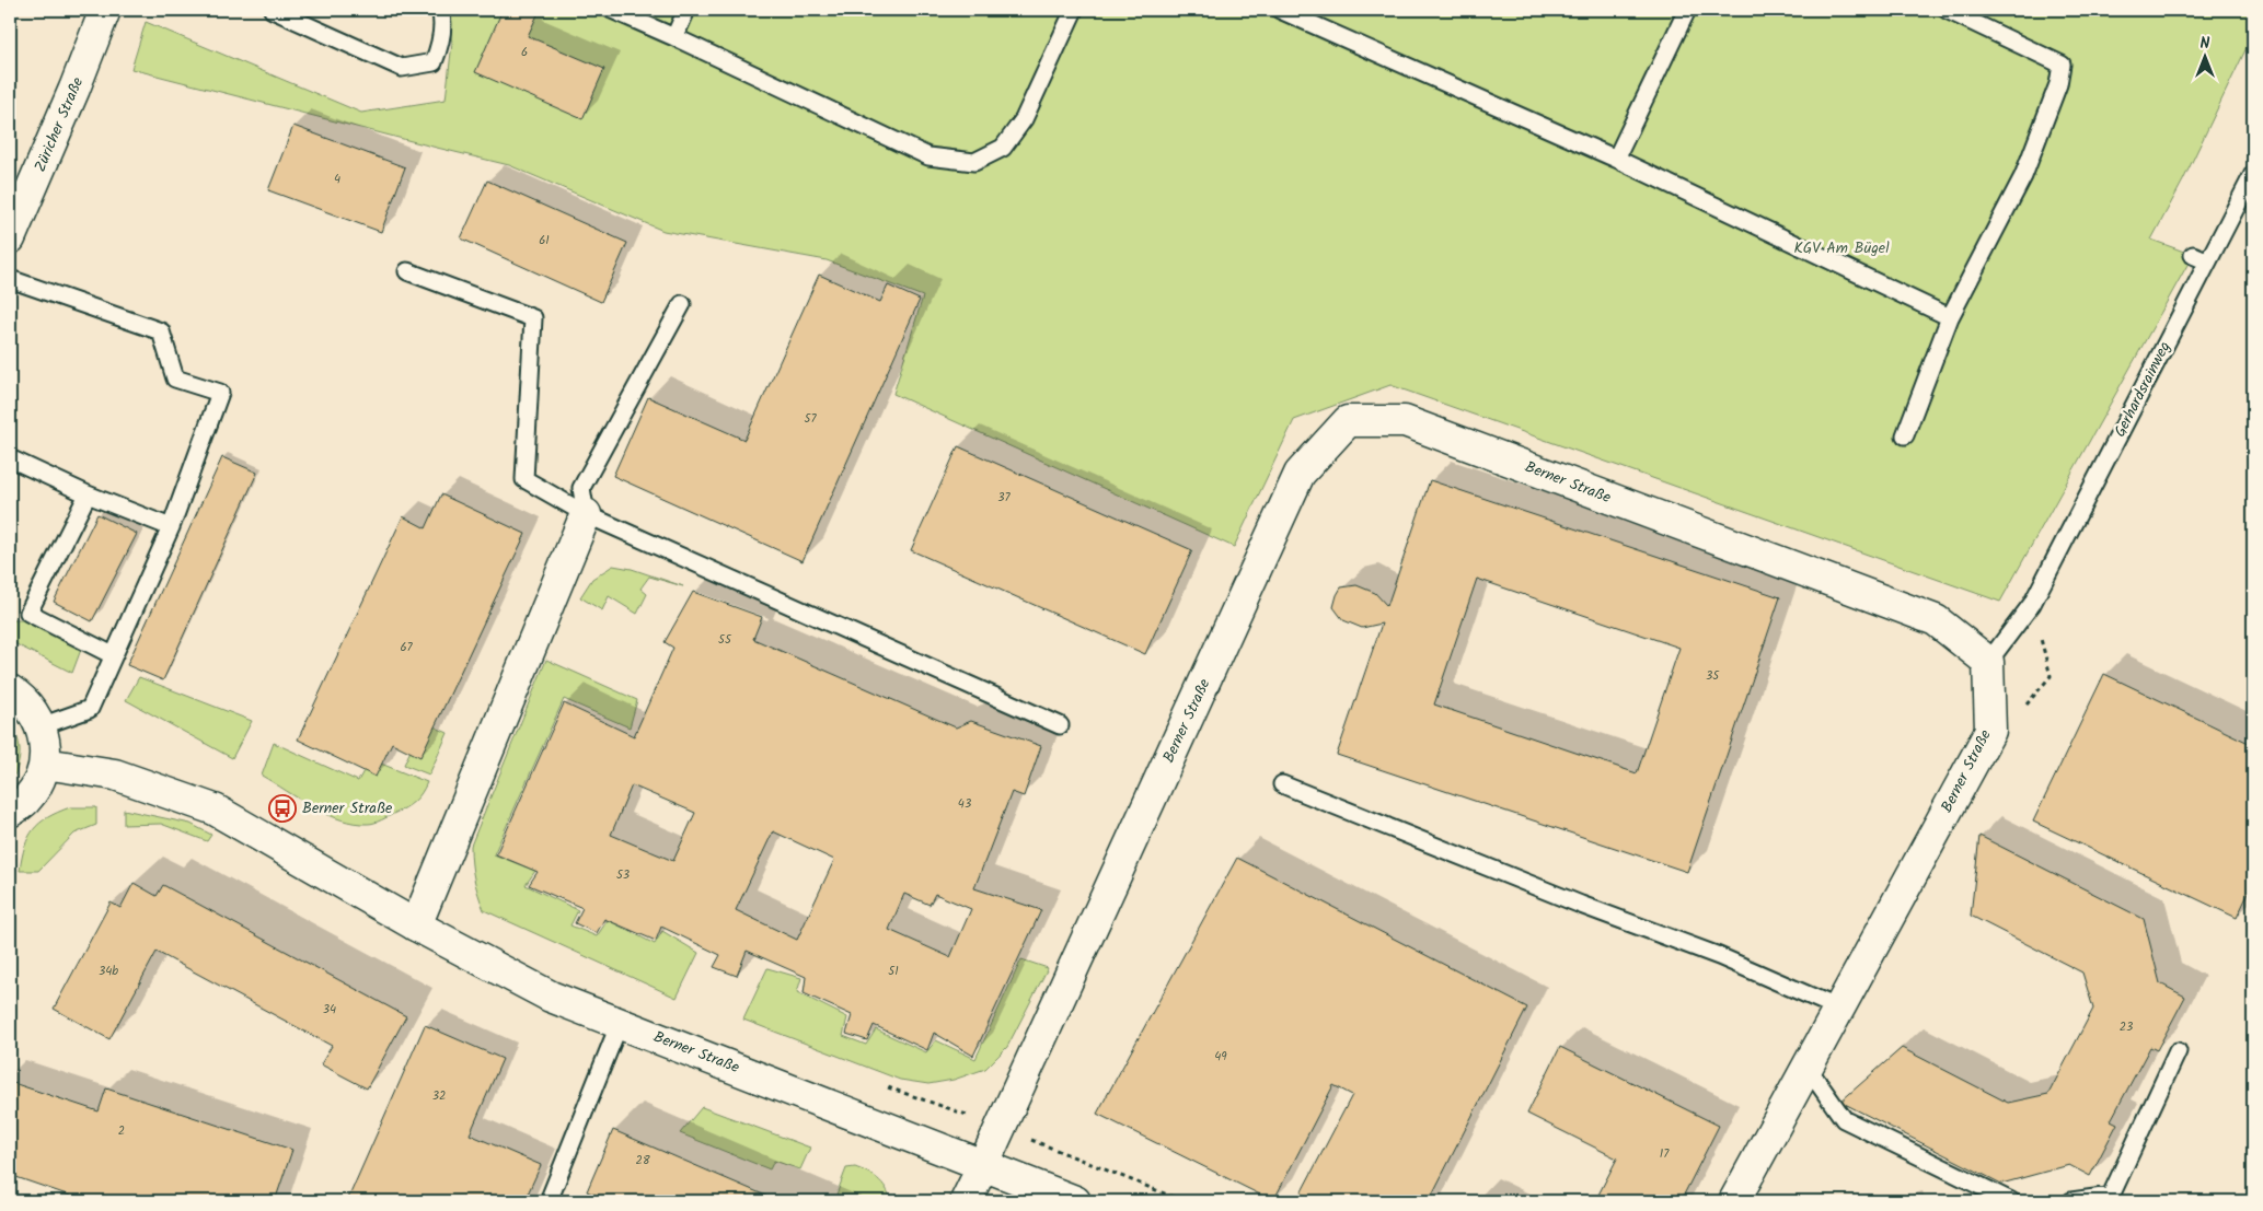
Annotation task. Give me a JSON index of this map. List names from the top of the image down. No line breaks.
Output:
{"streets":{"street":["Züricher Straße","Berner Straße"],"lane":["Gerhardsrainweg"]},"crossings":[["Gerhardsrainweg","Berner Straße"]],"parks":["KGV Am Bügel"],"places":{"bus stop":["Berner Straße"]},"house_numbers":["6","4","61","57","37","55","67","35","43","53","34b","51","34","23","49","32","2","17","28"],"north":"top"}
